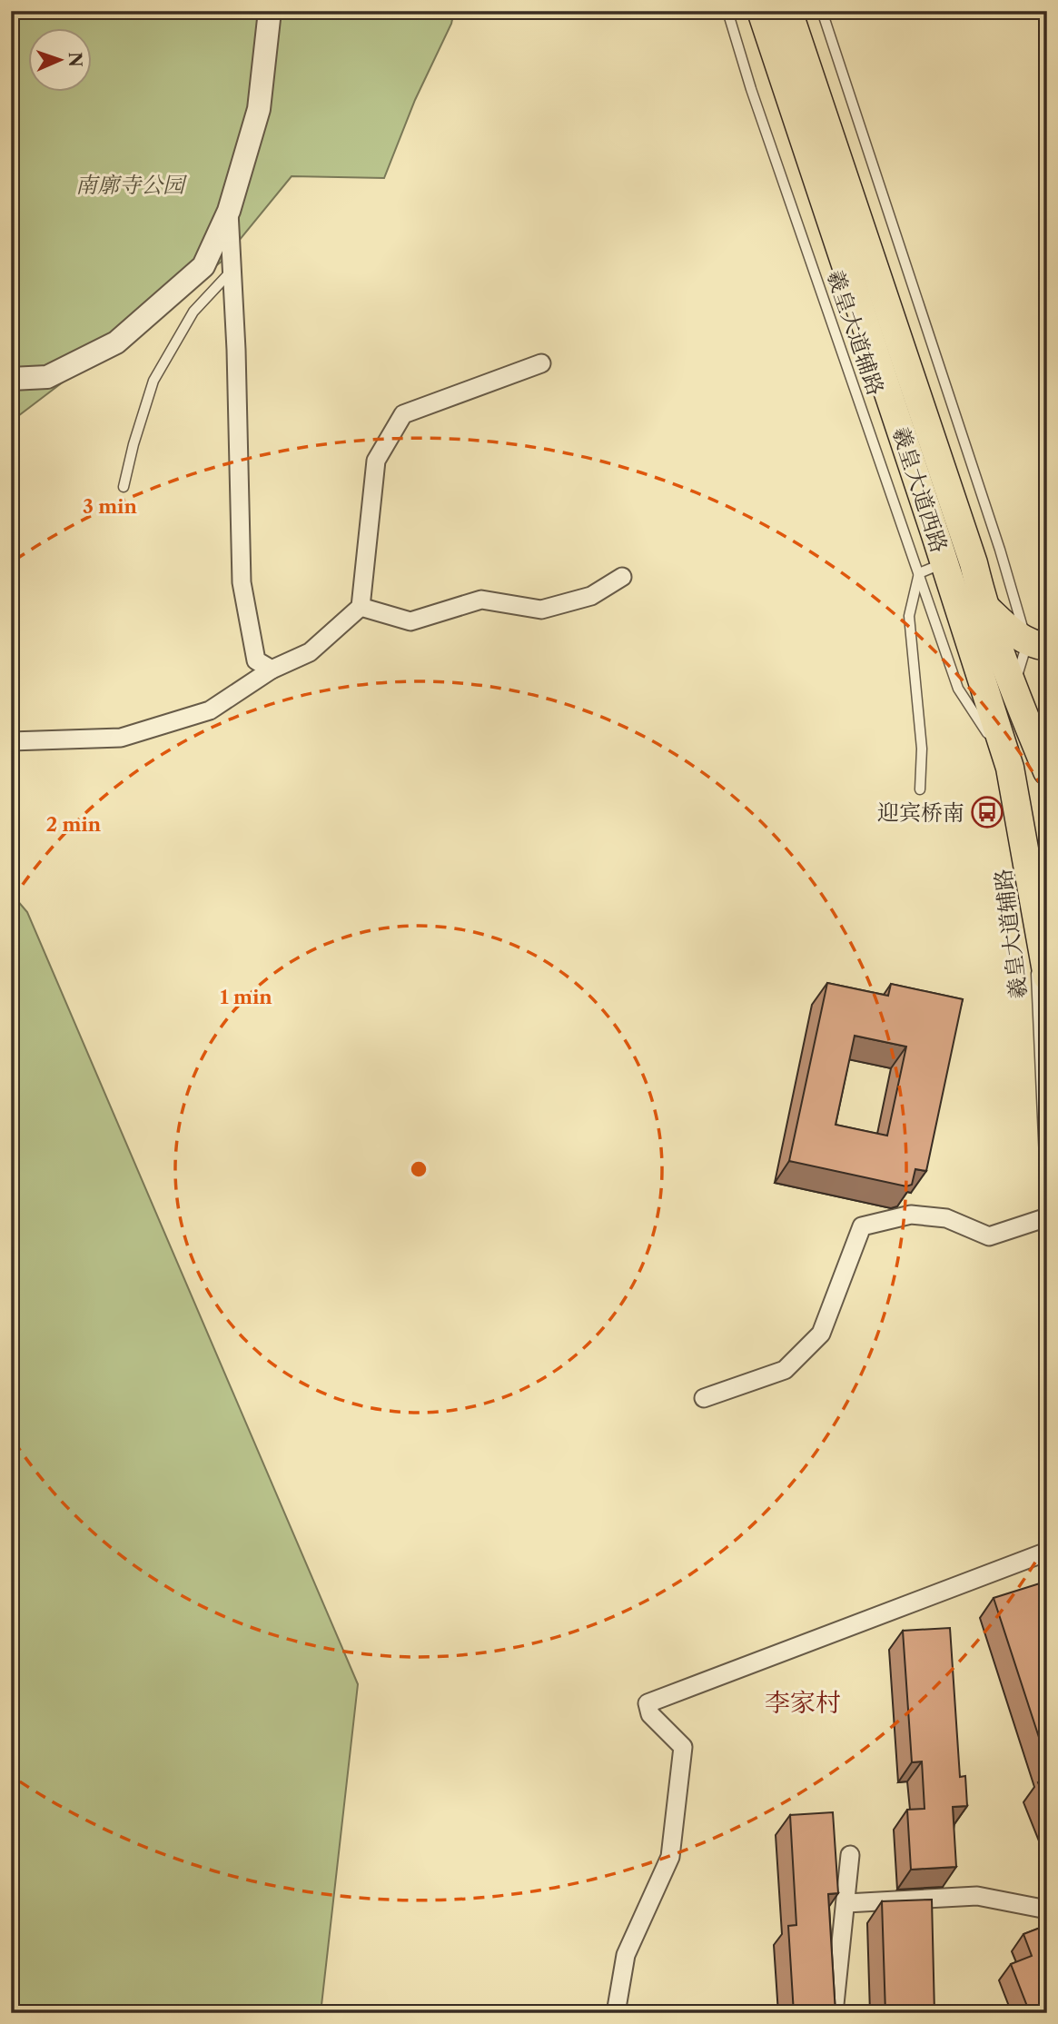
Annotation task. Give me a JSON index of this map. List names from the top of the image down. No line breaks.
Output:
{"streets":{"main road":["羲皇大道西路"],"lane":["羲皇大道辅路"]},"crossings":[["羲皇大道辅路","羲皇大道西路"]],"districts":["李家村"],"parks":["南廓寺公园"],"places":{"bus stop":["迎宾桥南"]},"north":"right","rings":["3 min","2 min","1 min"]}
